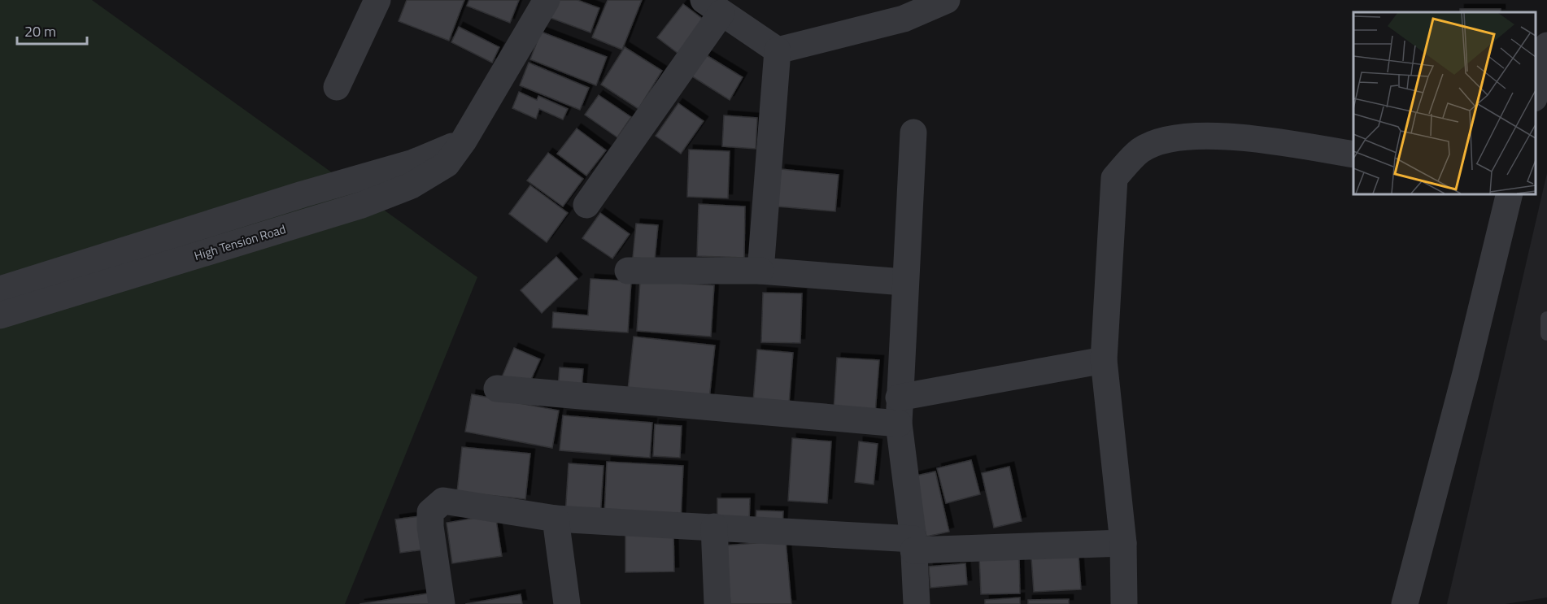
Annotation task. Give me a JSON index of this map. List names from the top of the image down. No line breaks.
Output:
{"streets":{"street":["High Tension Road"]},"scale_bar":"20 m"}
